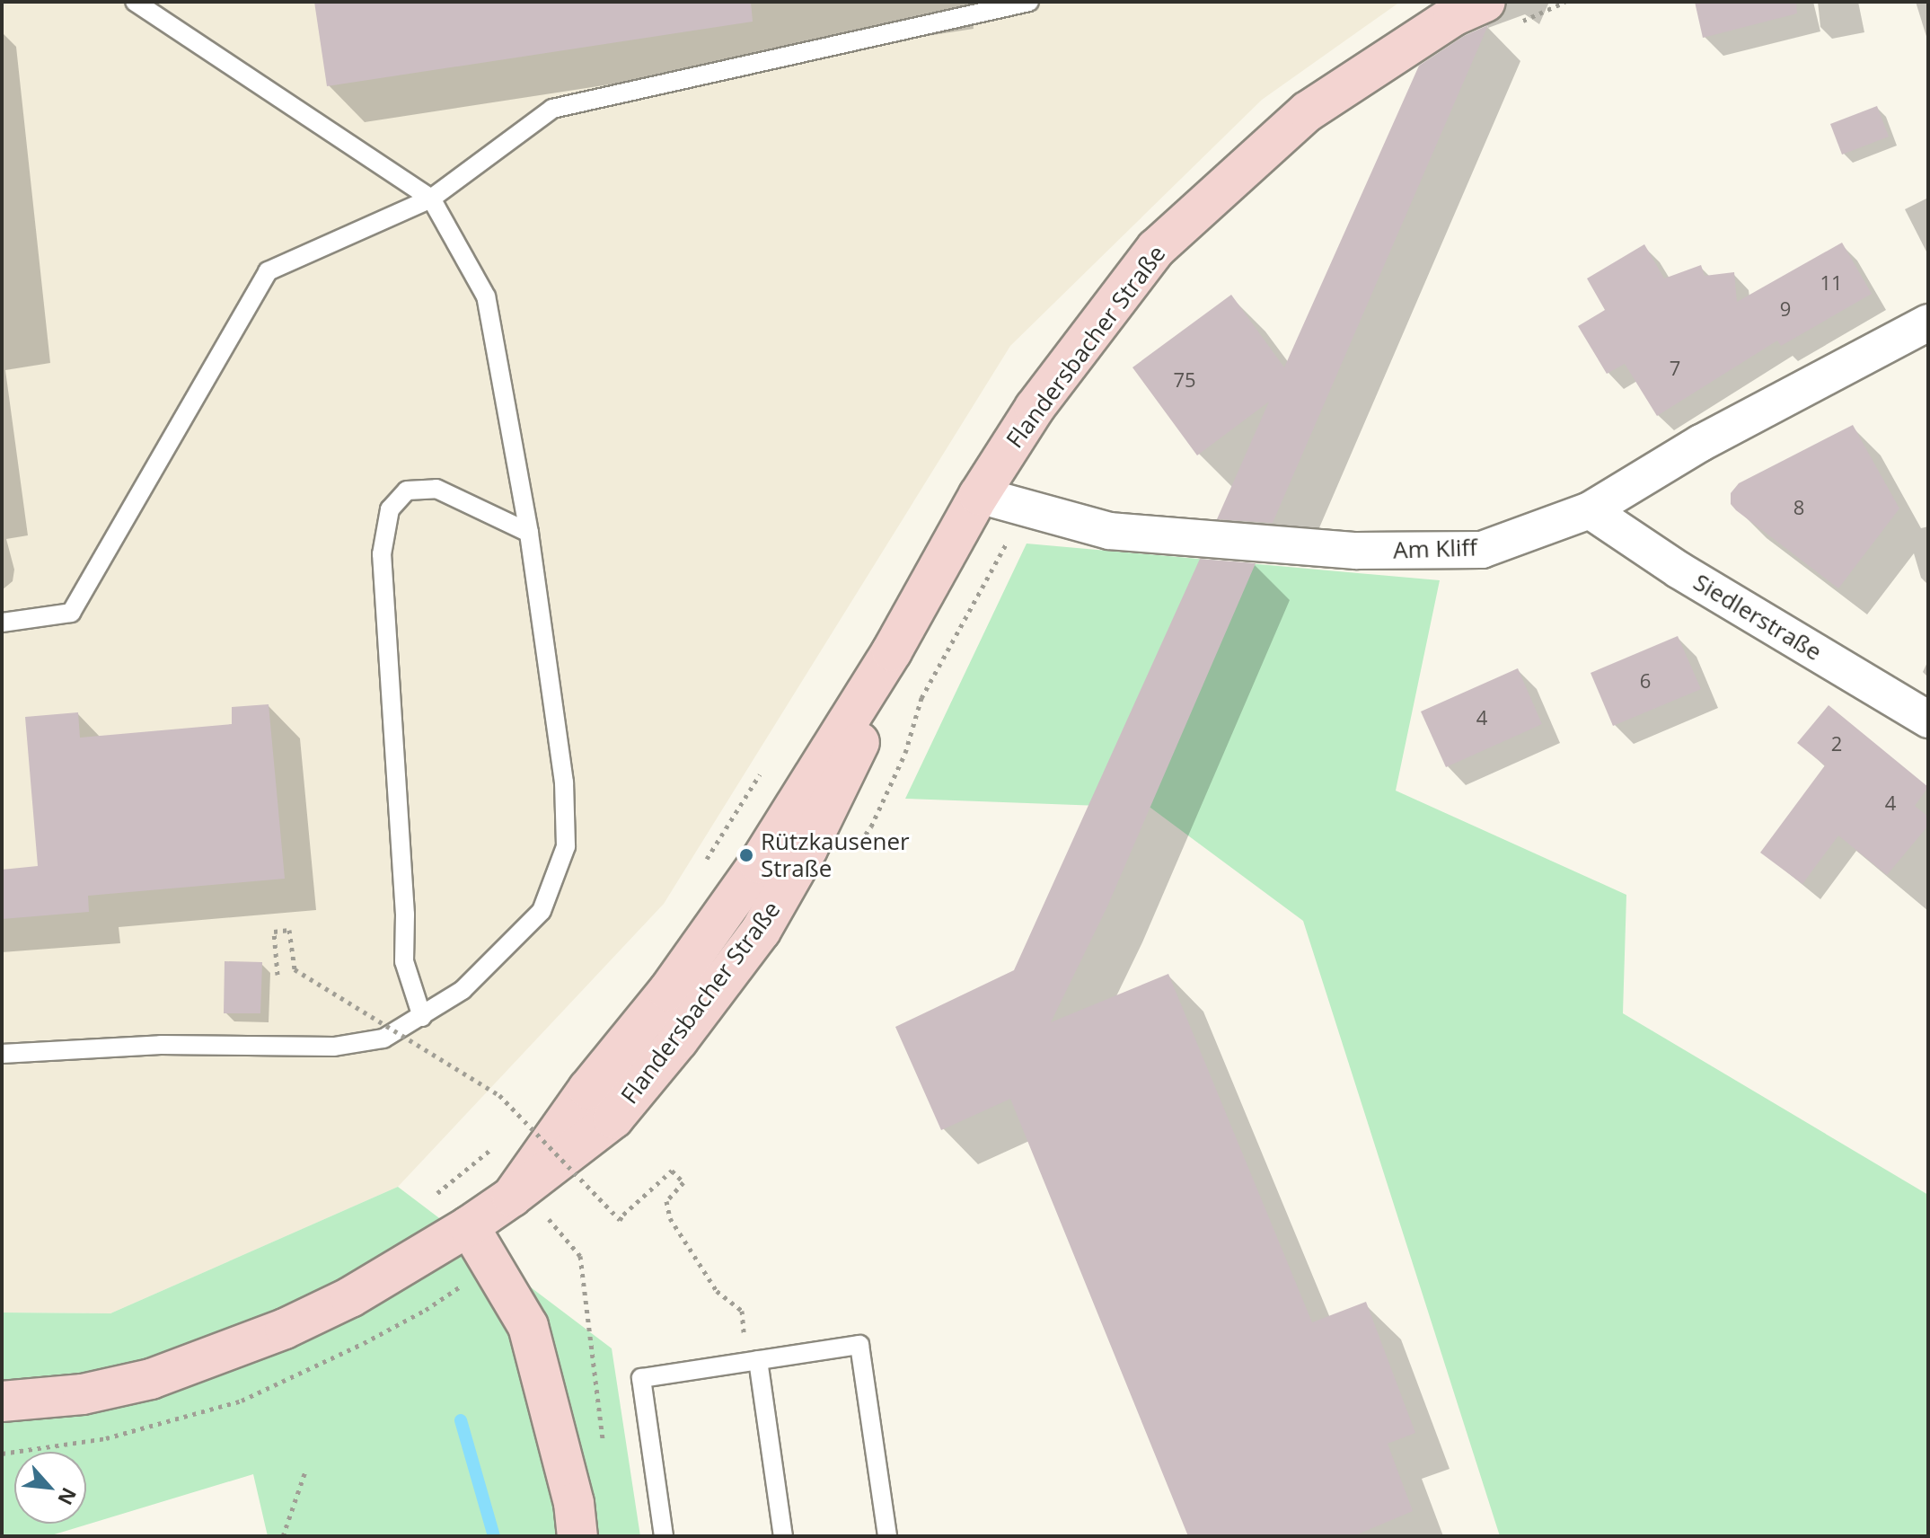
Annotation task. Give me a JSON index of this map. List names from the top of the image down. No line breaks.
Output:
{"streets":{"street":["Flandersbacher Straße","Am Kliff","Siedlerstraße"]},"crossings":[["Flandersbacher Straße","Am Kliff"],["Am Kliff","Siedlerstraße"]],"places":["Rützkausener Straße"],"house_numbers":["11","9","7","75","8","6","4","2","4"],"north":"bottom right"}
